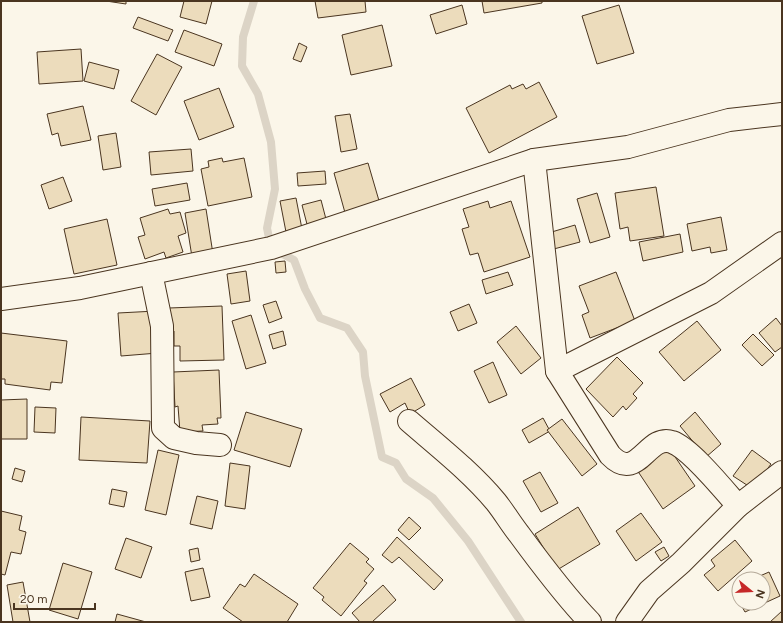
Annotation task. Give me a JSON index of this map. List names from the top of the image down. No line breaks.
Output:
{"scale_bar":"20 m","north":"right"}
